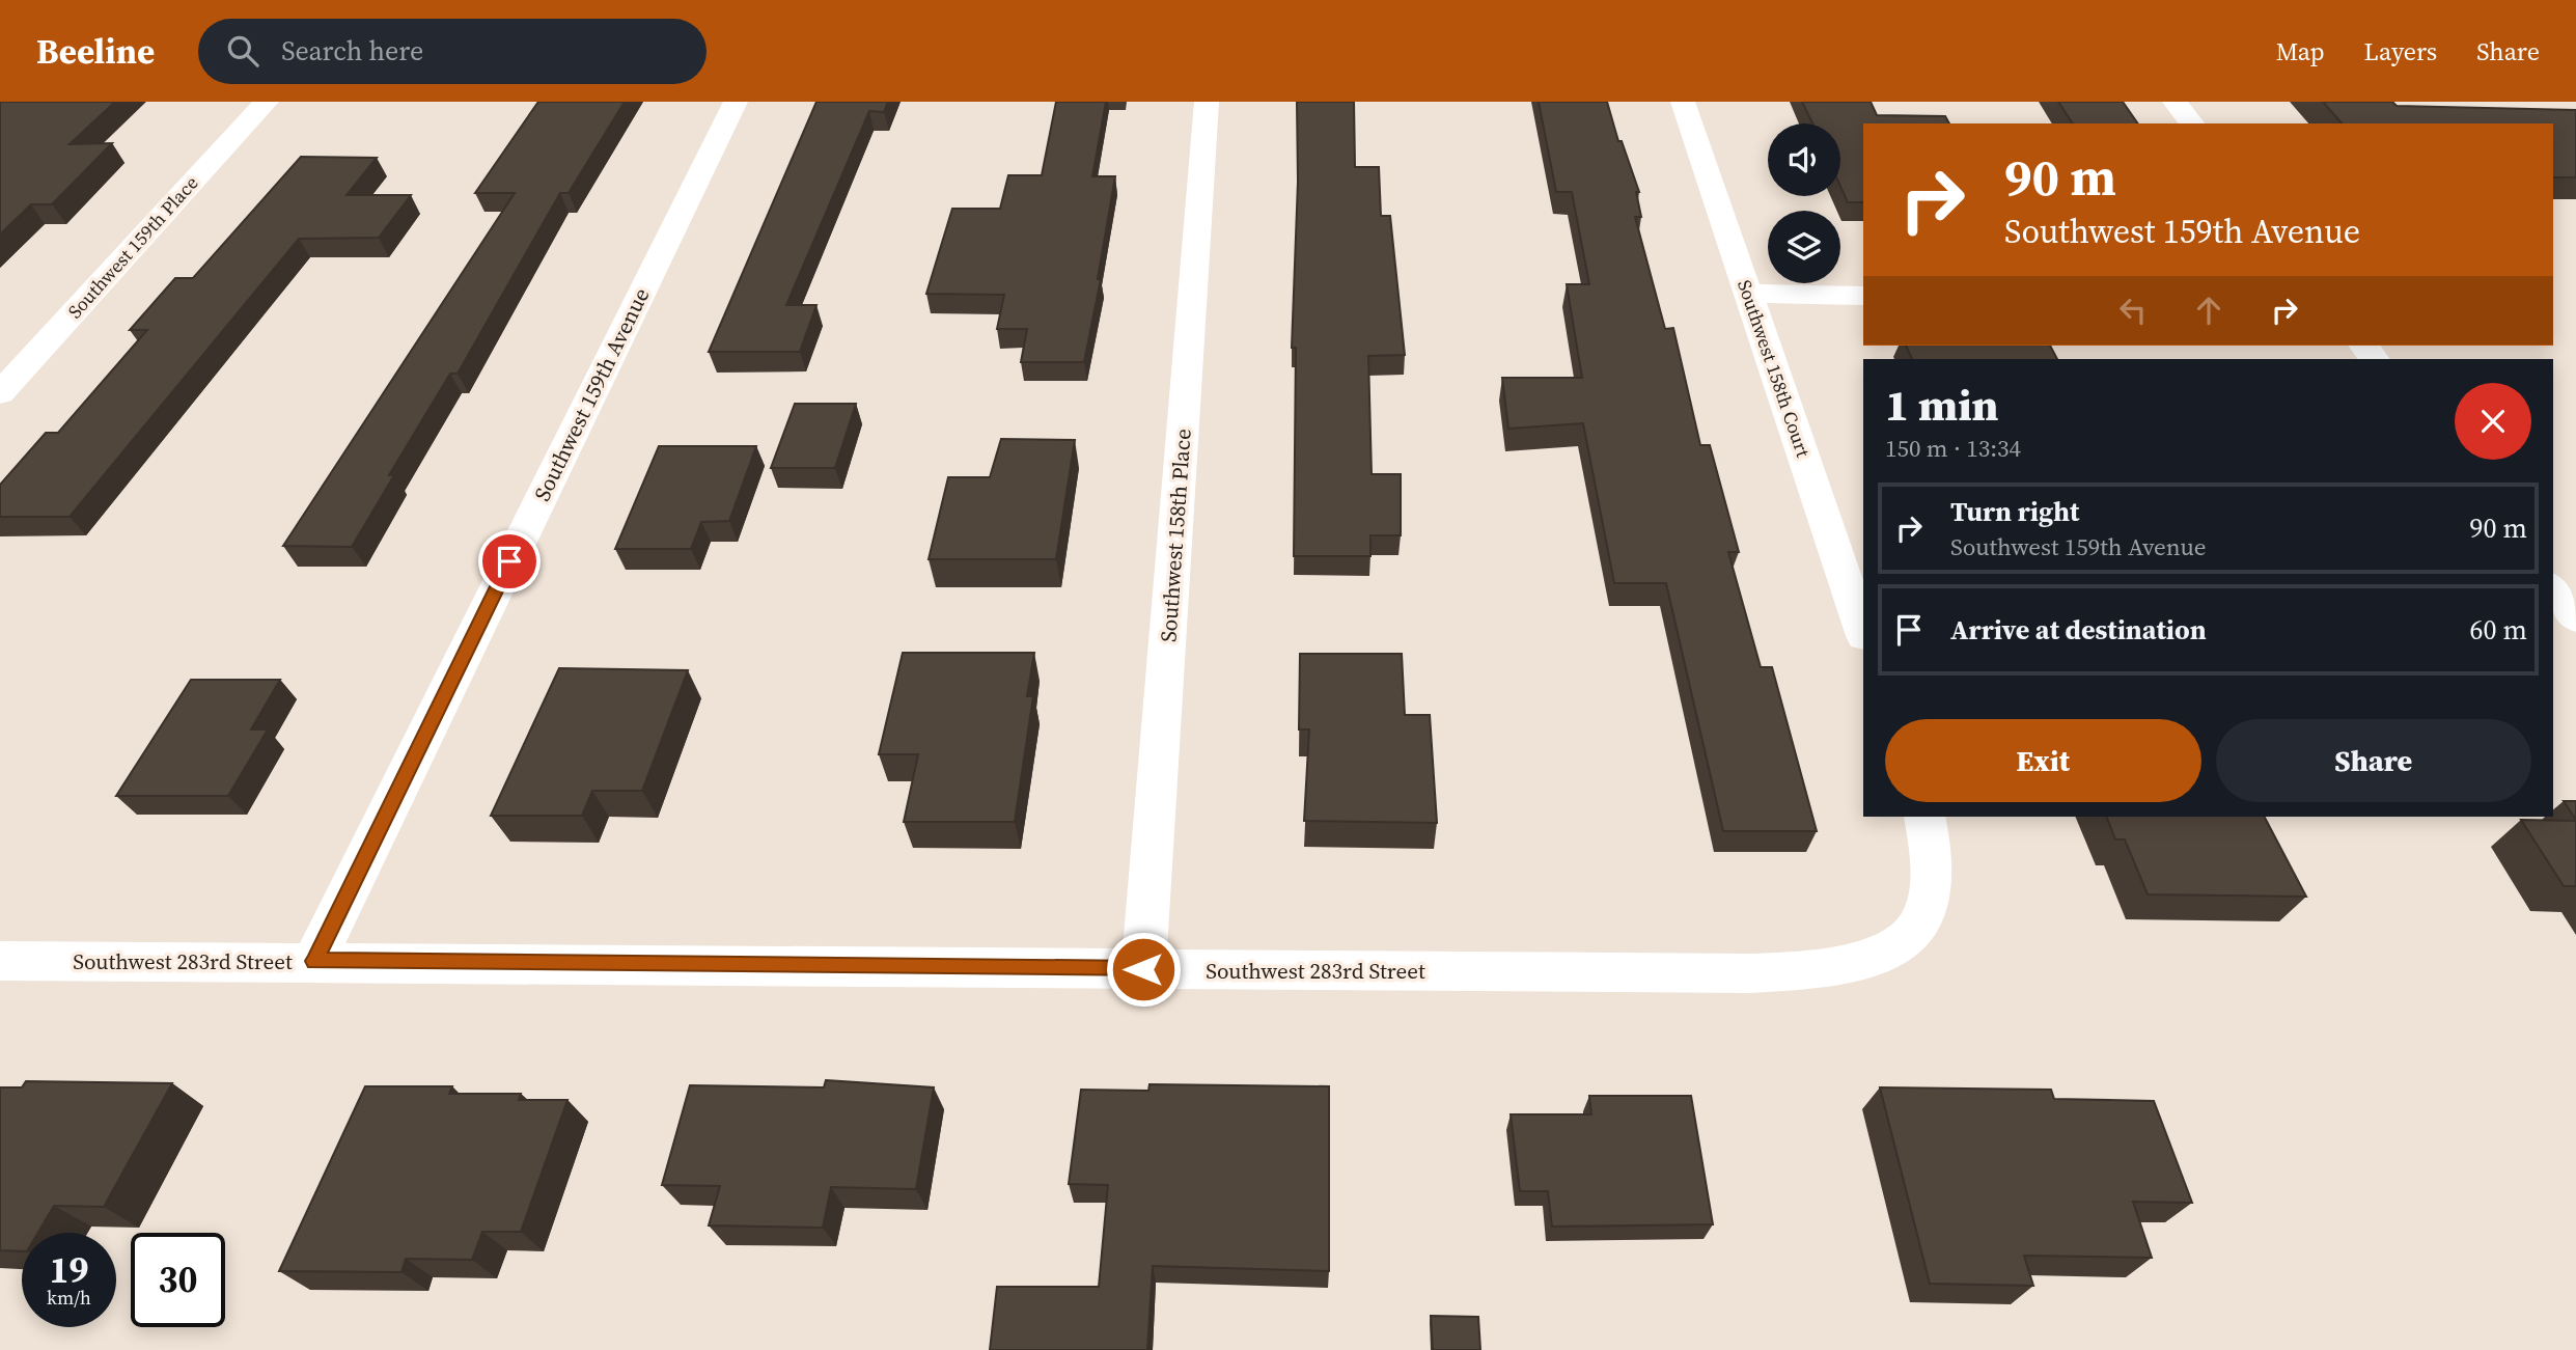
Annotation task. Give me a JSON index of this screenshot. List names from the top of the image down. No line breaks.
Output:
{"streets":{"street":["Southwest 159th Place","Southwest 158th Court","Southwest 159th Avenue","Southwest 158th Place","Southwest 283rd Street"]},"crossings":[["Southwest 159th Avenue","Southwest 283rd Street"],["Southwest 158th Place","Southwest 283rd Street"]],"page":{"header":"Beeline","search":"Search here","nav":["Map","Layers","Share"],"turn":["90 m","Southwest 159th Avenue"],"heading":["1 min","150 m · 13:34"],"list":[{"name":"Turn right","note":"Southwest 159th Avenue","value":"90 m"},{"name":"Arrive at destination","value":"60 m"}],"buttons":["Exit","Share"],"speed":"19 km/h","limit":"30"}}
